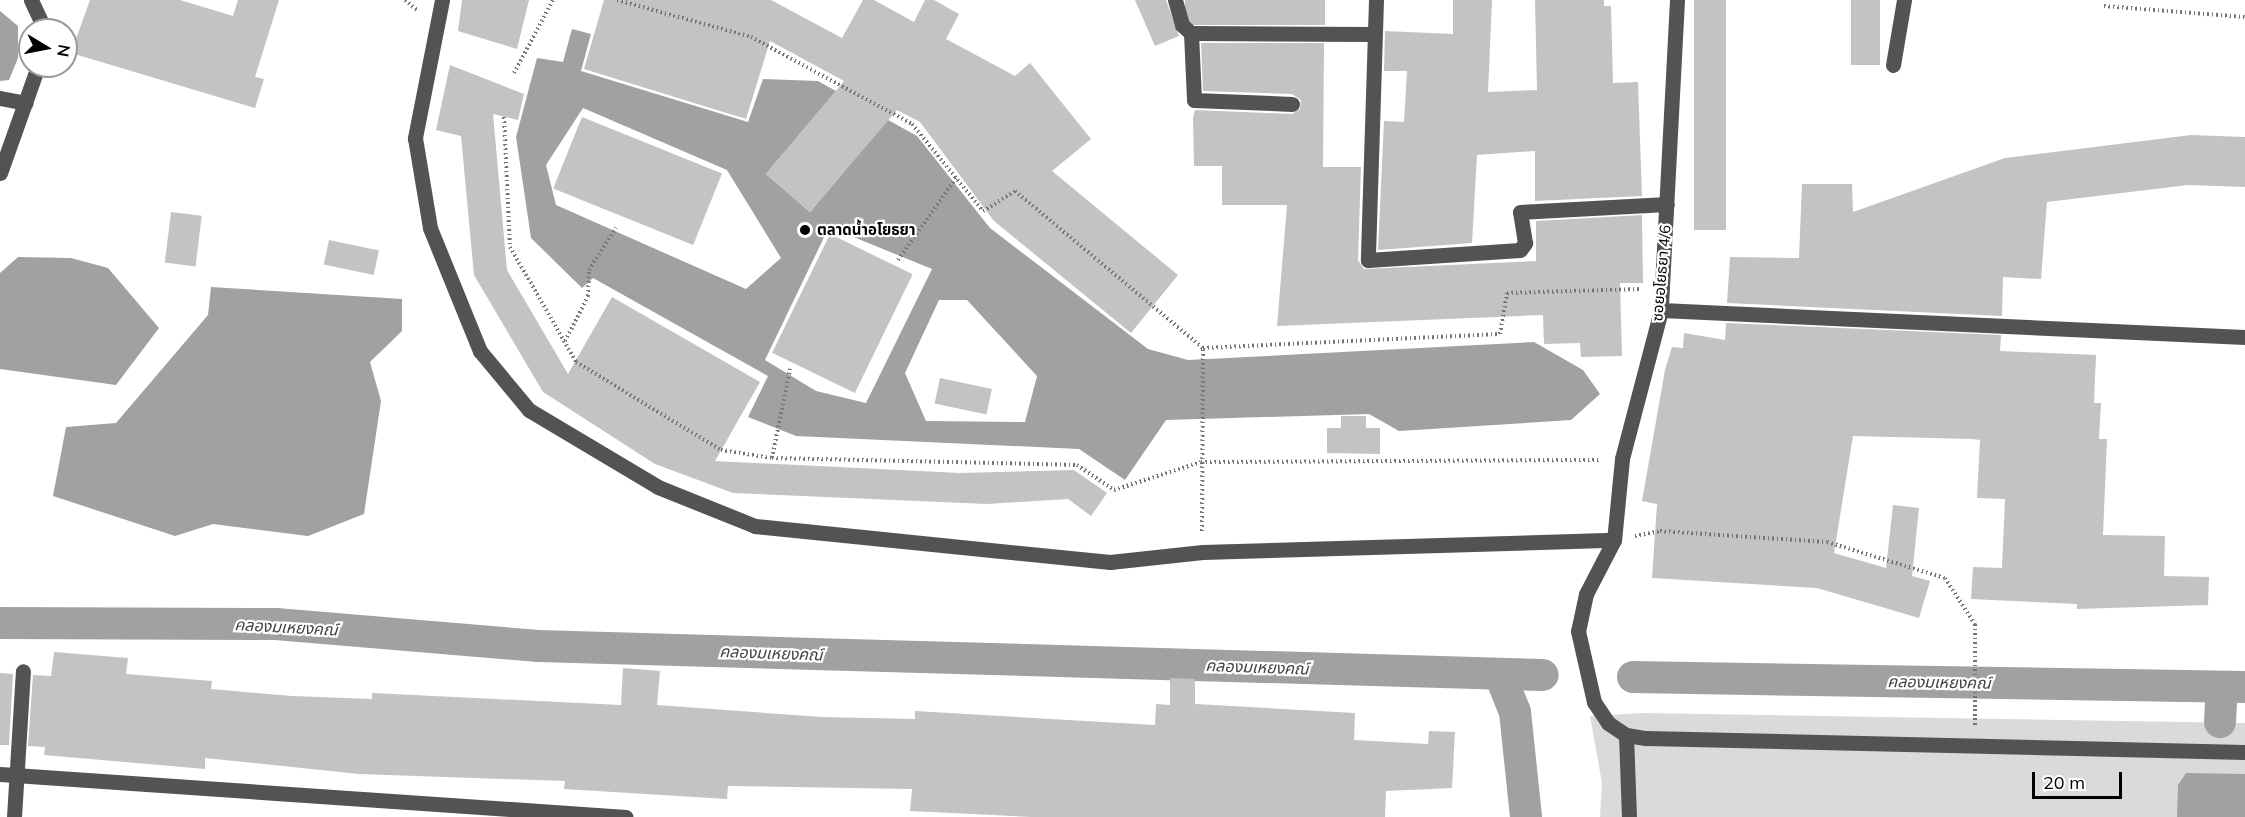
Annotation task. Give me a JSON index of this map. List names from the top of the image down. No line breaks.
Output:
{"streets":{"street":["ซอยอโยธยา 4/6"]},"water":["คลองมเหยงคณ์"],"places":["ตลาดน้ำอโยธยา"],"scale_bar":"20 m","north":"right"}
